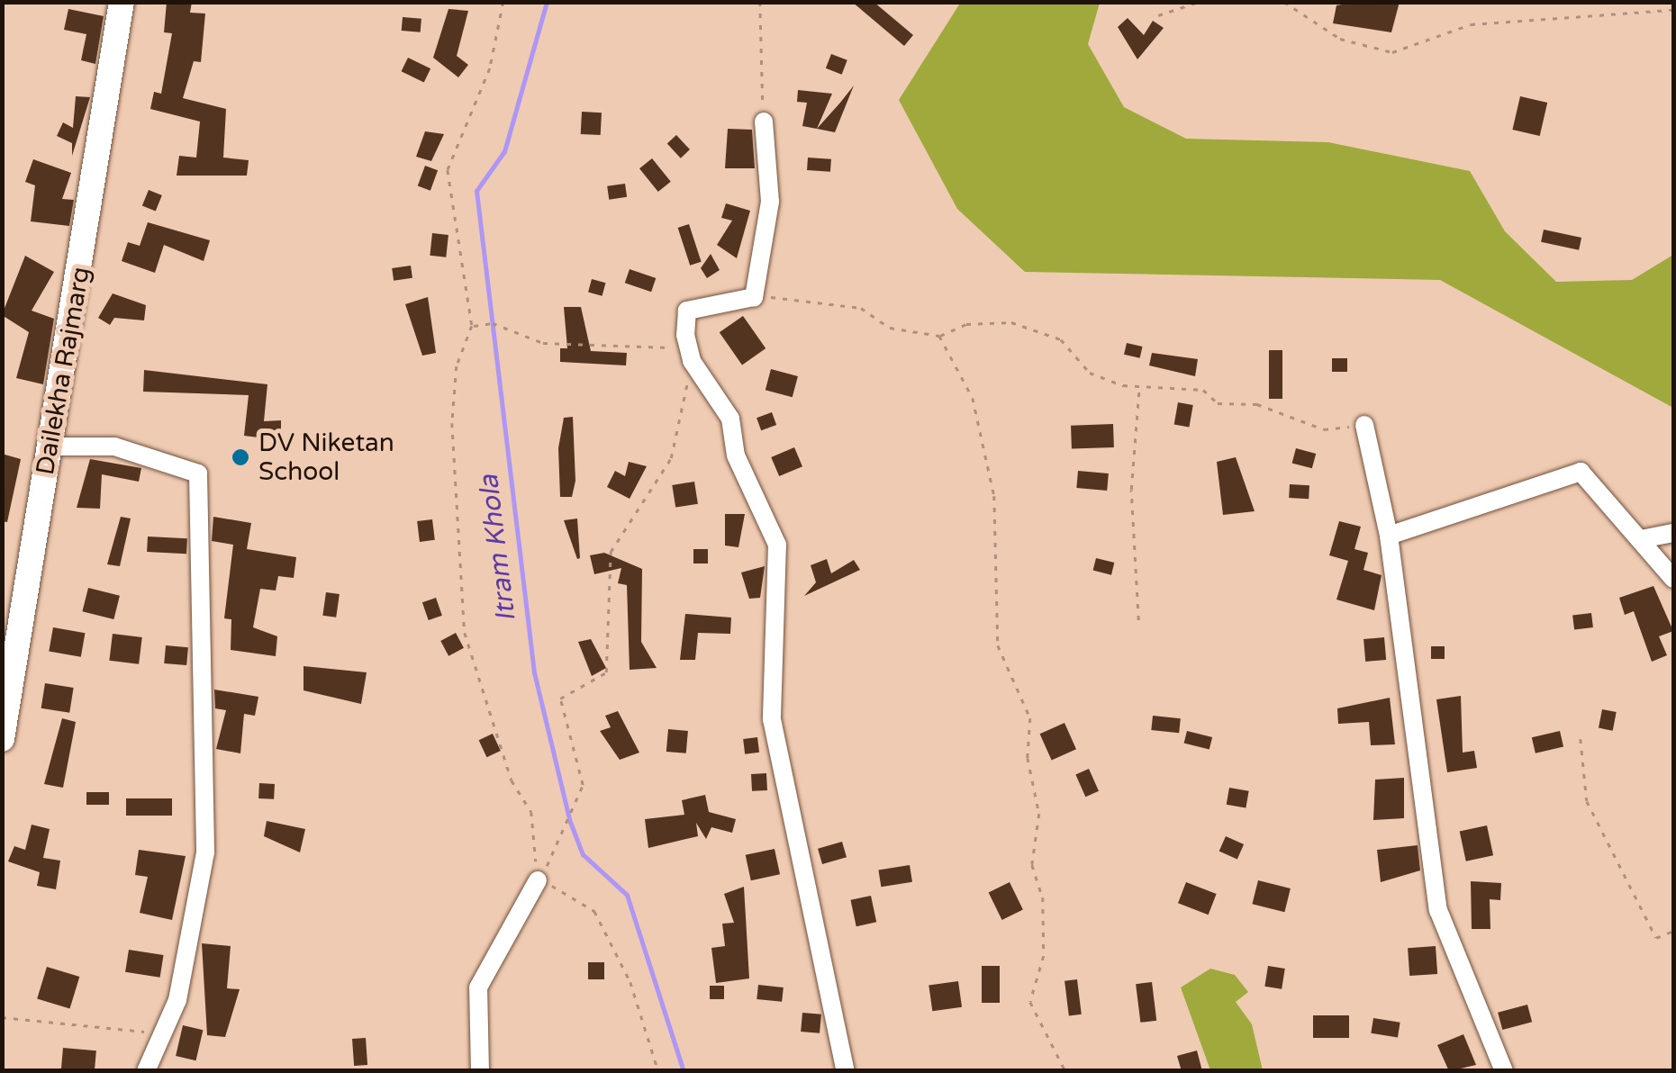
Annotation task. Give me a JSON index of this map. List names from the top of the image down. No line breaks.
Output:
{"streets":{"main road":["Dailekha Rajmarg"]},"water":["Itram Khola"],"places":["DV Niketan School"]}
